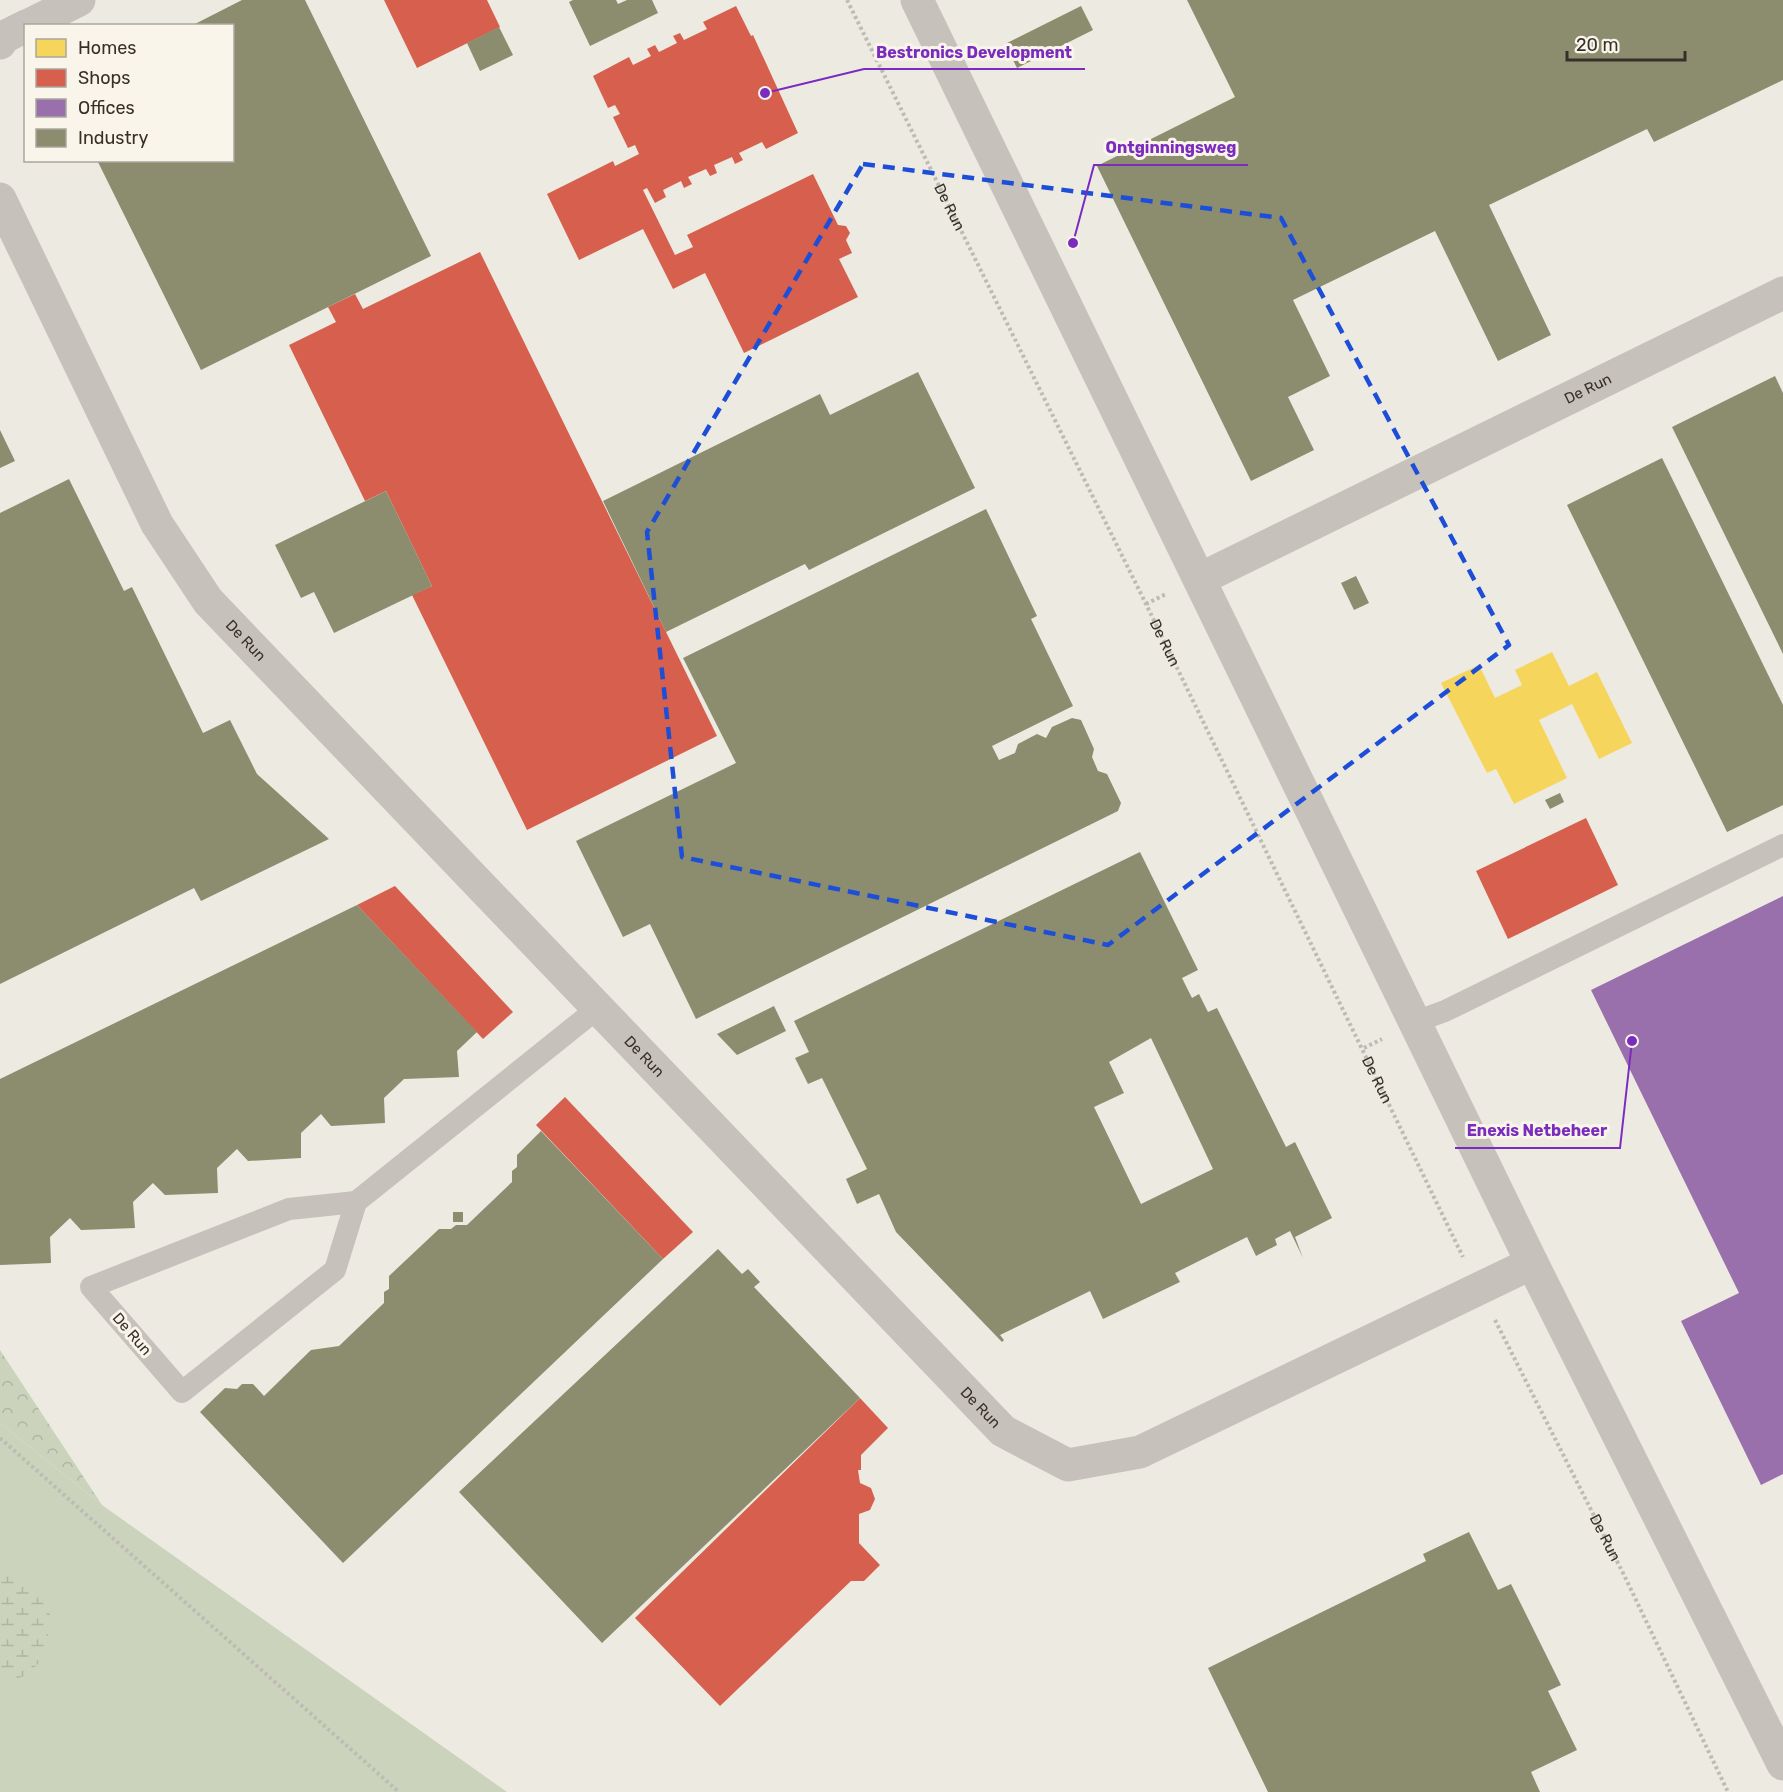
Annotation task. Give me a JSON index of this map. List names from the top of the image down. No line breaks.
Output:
{"streets":{"street":["De Run"]},"places":["Bestronics Development","Ontginningsweg","Enexis Netbeheer"],"legend":["Homes","Shops","Offices","Industry"],"scale_bar":"20 m"}
